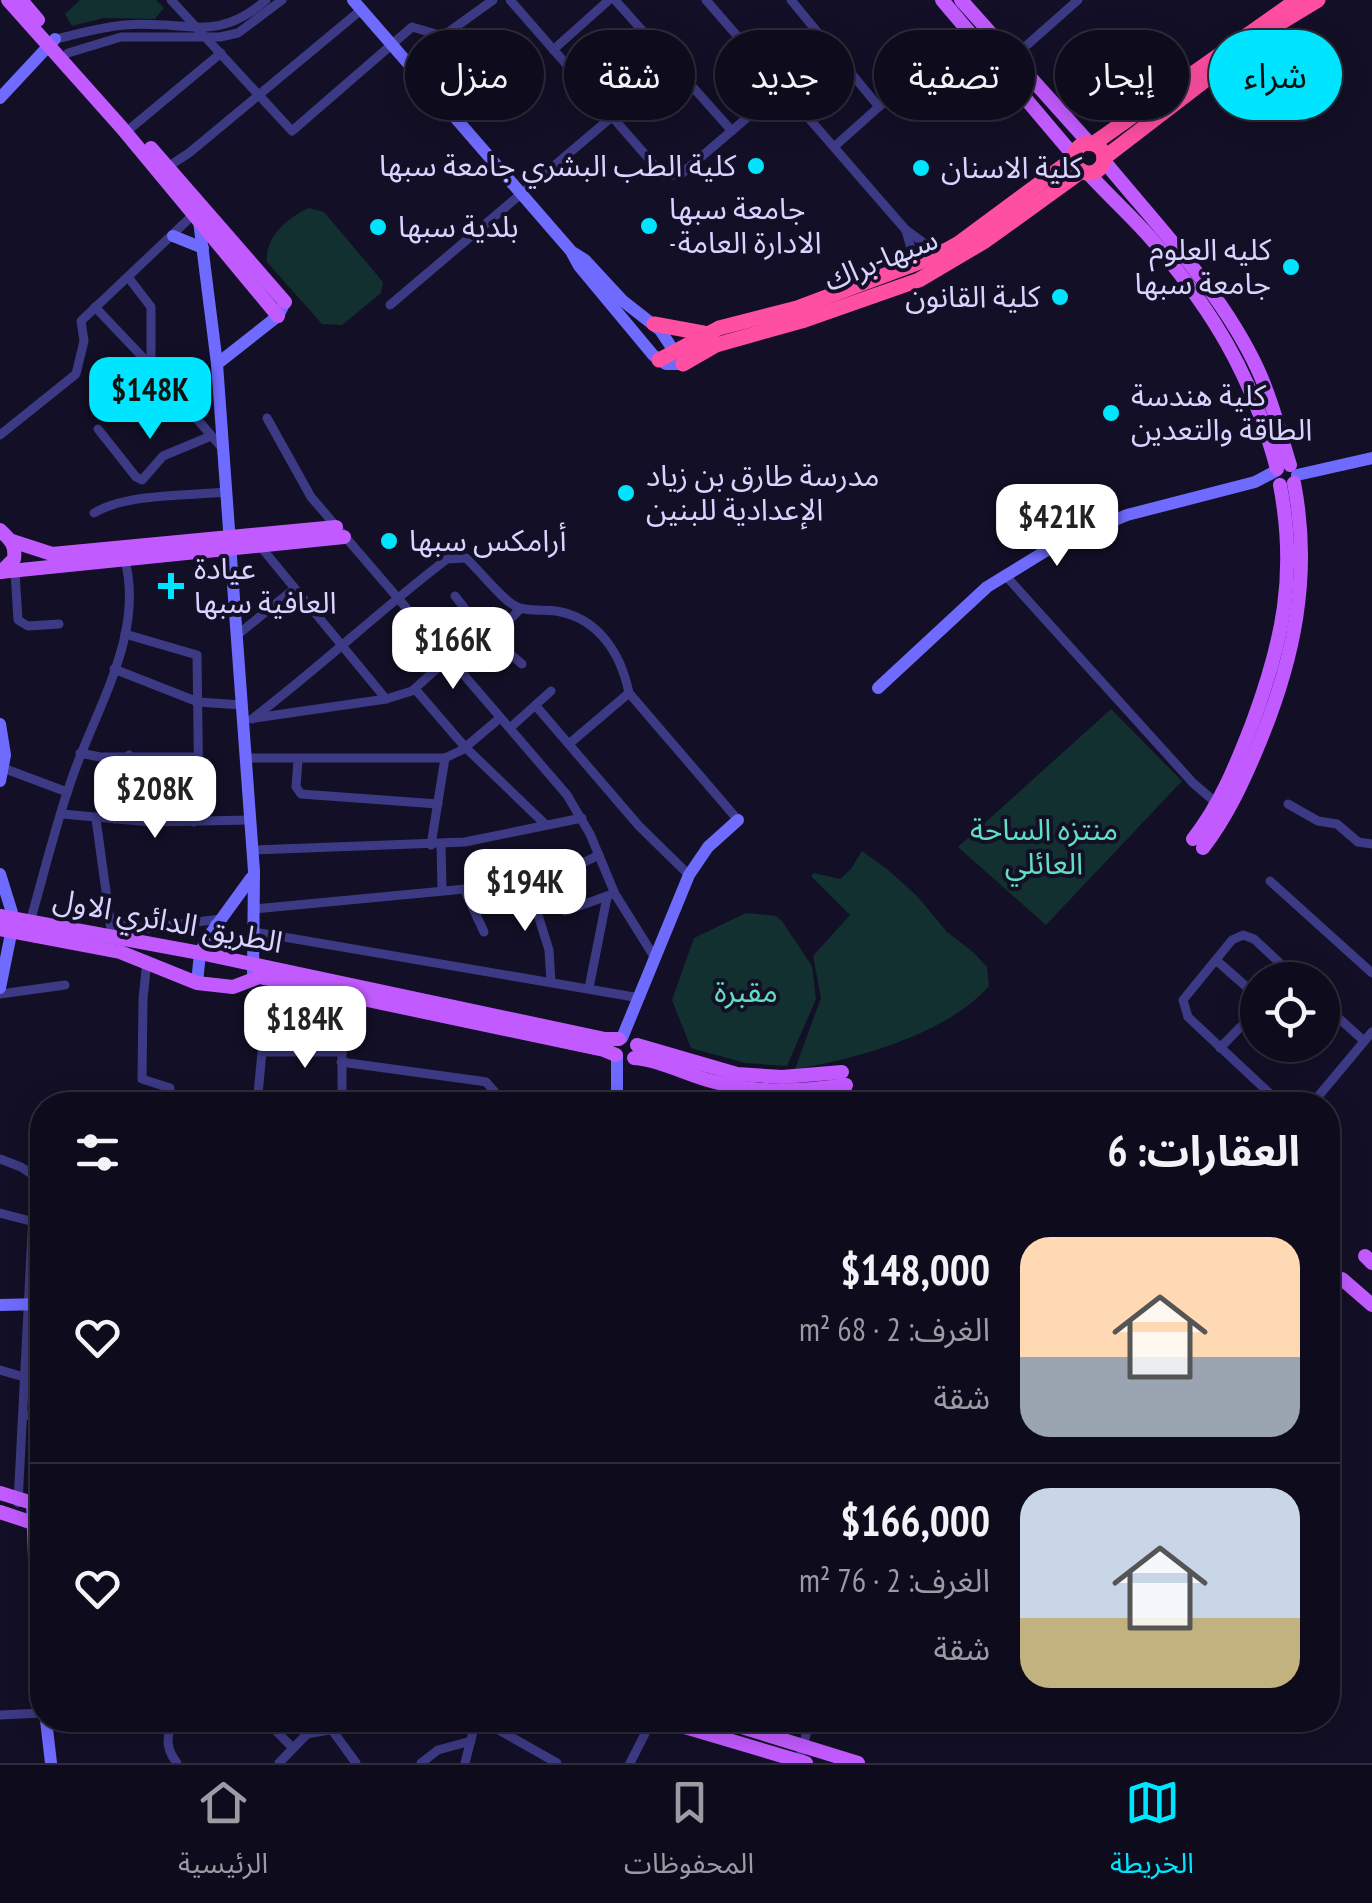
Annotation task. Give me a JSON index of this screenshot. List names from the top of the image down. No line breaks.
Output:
{"streets":{"highway":["سبها-براك"],"main road":["الطريق الدائري الاول"]},"parks":["منتزه الساحة العائلي","مقبرة"],"places":{"other":["كلية الطب البشري جامعة سبها","كلية الاسنان","جامعة سبها -الادارة العامة","بلدية سبها","كليه العلوم جامعة سبها","كلية القانون","كلية هندسة الطاقة والتعدين","مدرسة طارق بن زياد الإعدادية للبنين","أرامكس سبها"],"health":["عيادة العافية سبها"]},"page":{"chip":["شراء","إيجار","تصفية","جديد","شقة","منزل"],"price":["$148K","$421K","$166K","$208K","$194K","$184K"],"heading":"العقارات: 6","list":[{"name":"$148,000","note":"الغرف: 2 · 68 m² · شقة"},{"name":"$166,000","note":"الغرف: 2 · 76 m² · شقة"}],"tabs":["الخريطة","المحفوظات","الرئيسية"]}}
